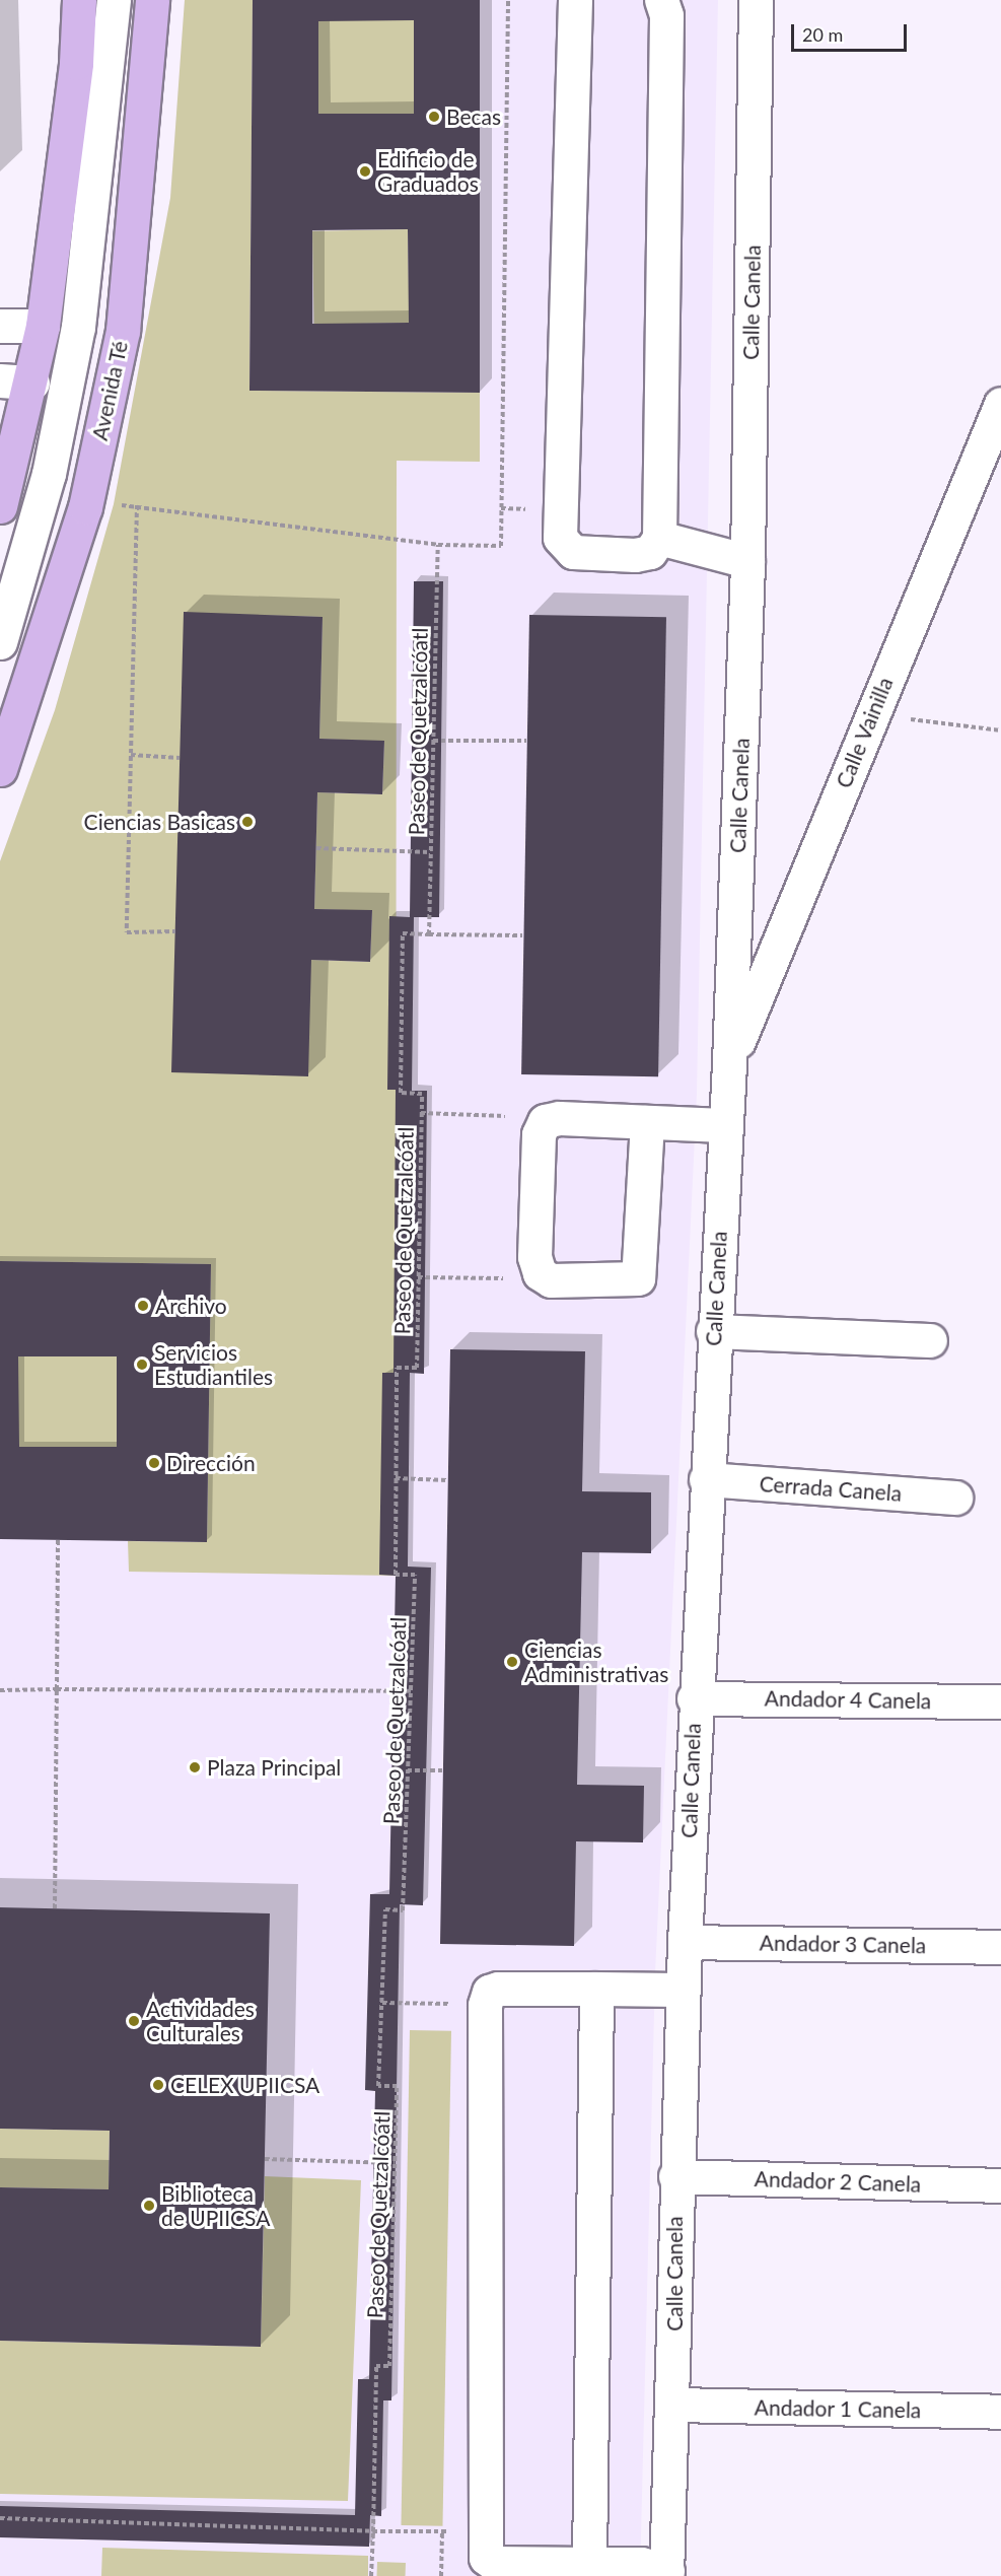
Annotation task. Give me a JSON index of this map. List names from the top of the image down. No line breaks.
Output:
{"streets":{"main road":["Avenida Té"],"street":["Calle Canela","Calle Vainilla","Cerrada Canela","Andador 4 Canela","Andador 3 Canela","Andador 2 Canela","Andador 1 Canela"],"path":["Paseo de Quetzalcóatl"]},"crossings":[["Calle Canela","Calle Vainilla"],["Calle Canela","Cerrada Canela"],["Calle Canela","Andador 4 Canela"],["Calle Canela","Andador 3 Canela"],["Calle Canela","Andador 2 Canela"],["Calle Canela","Andador 1 Canela"]],"places":["Becas","Edificio de Graduados","Ciencias Basicas","Archivo","Servicios Estudiantiles","Dirección","Ciencias Administrativas","Plaza Principal","Actividades Culturales","CELEX UPIICSA","Biblioteca de UPIICSA"],"scale_bar":"20 m"}
